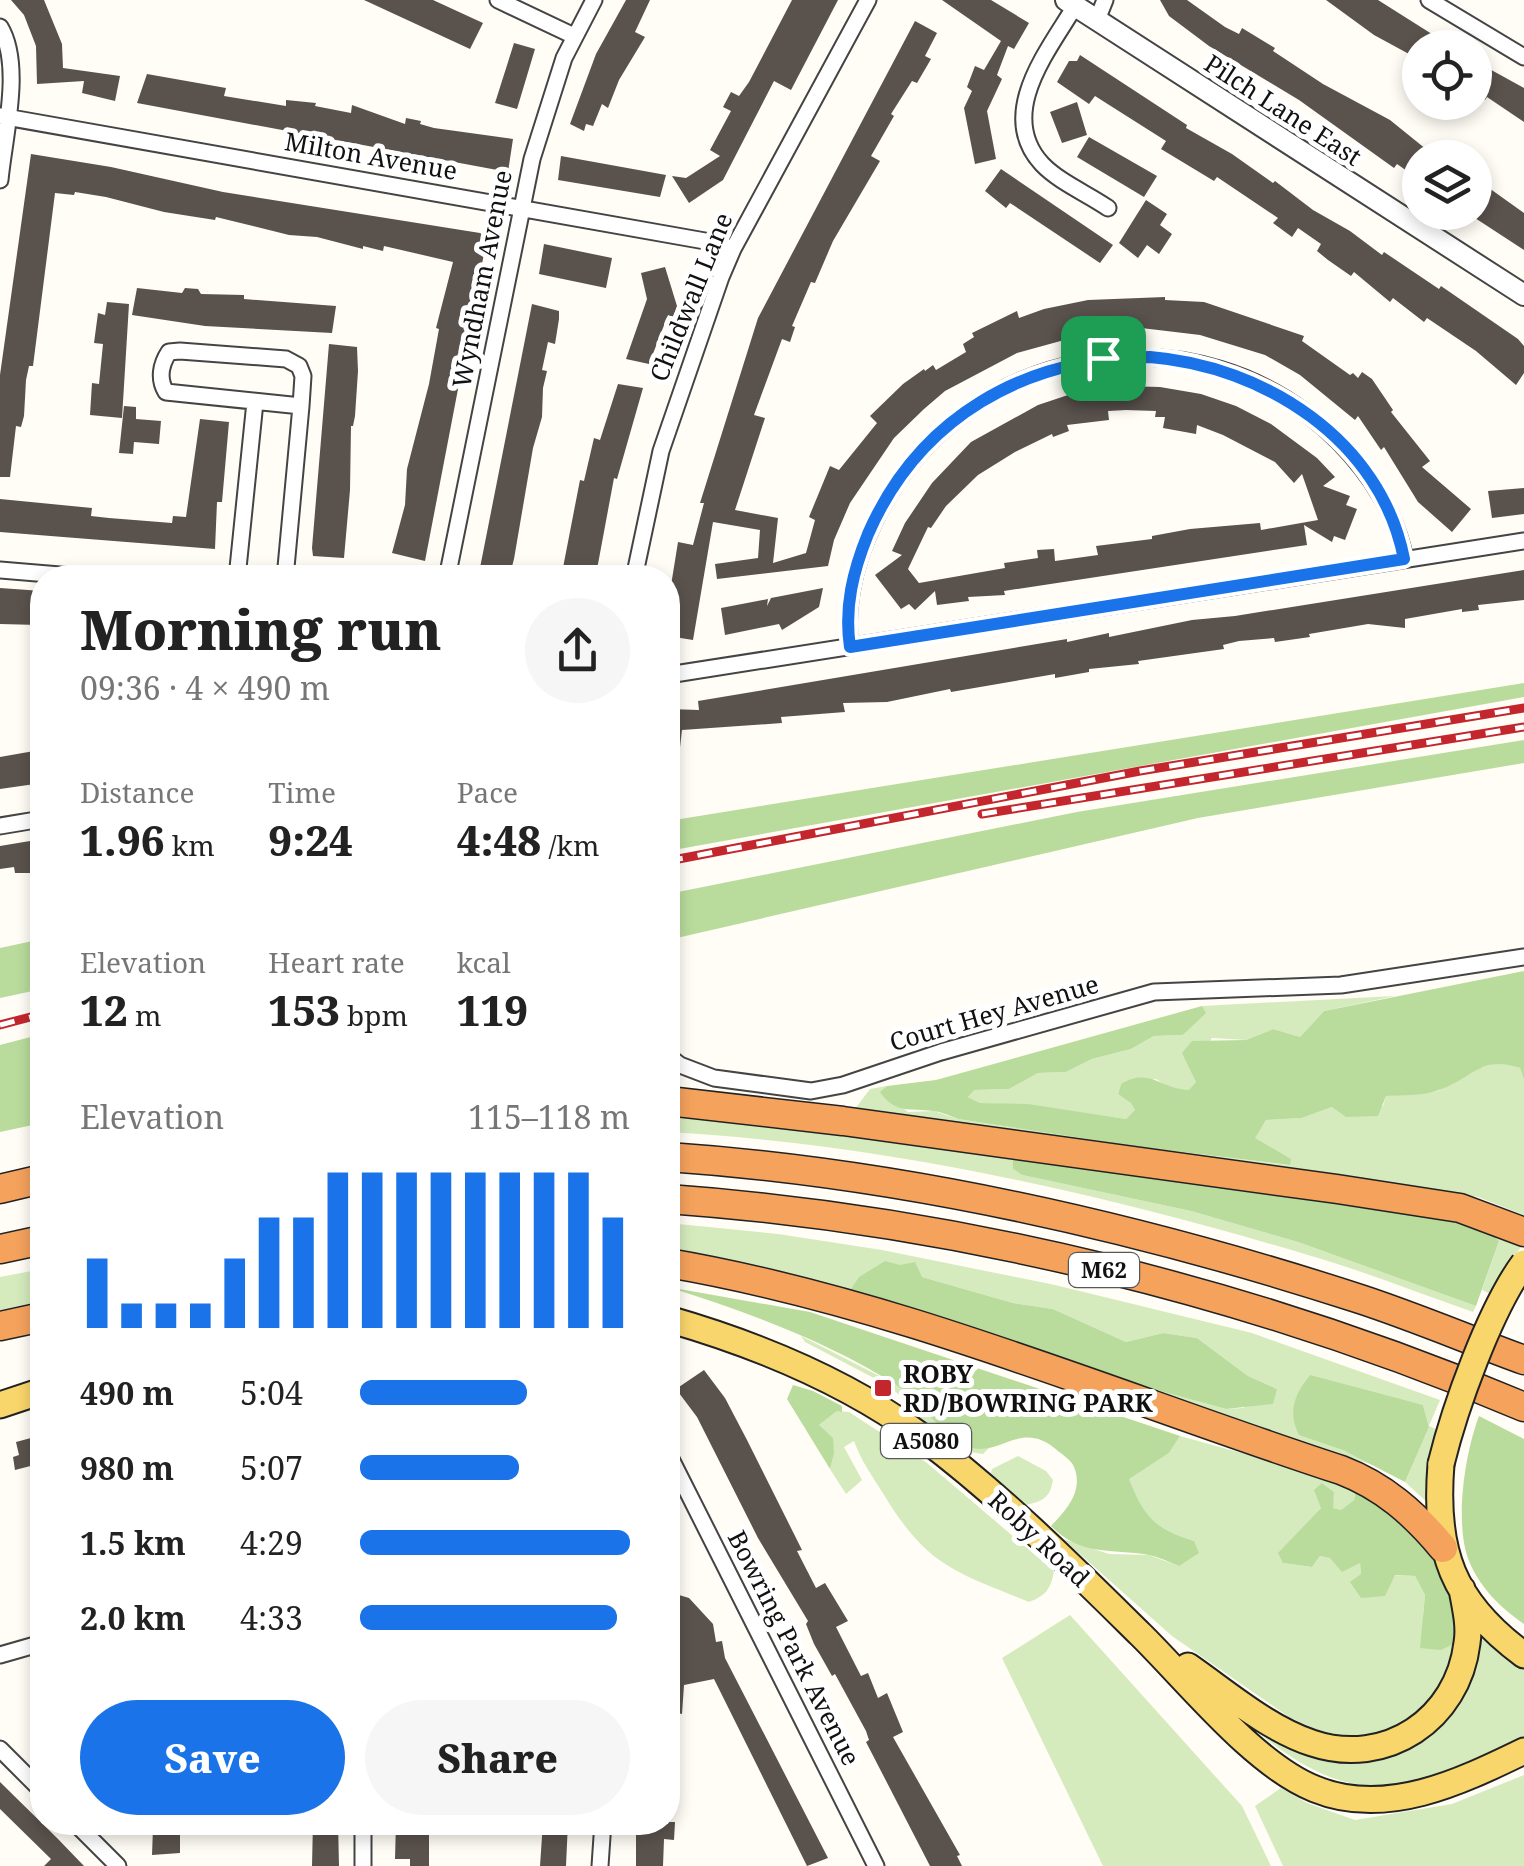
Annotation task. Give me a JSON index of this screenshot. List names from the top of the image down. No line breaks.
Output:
{"streets":{"highway":["M62"],"main road":["A5080","Roby Road"],"street":["Pilch Lane East","Milton Avenue","Wyndham Avenue","Childwall Lane","Court Hey Avenue","Bowring Park Avenue"]},"crossings":[["Milton Avenue","Wyndham Avenue"],["Milton Avenue","Childwall Lane"],["A5080","Roby Road"]],"places":{"transit":["ROBY RD/BOWRING PARK"]},"page":{"heading":["Morning run","09:36 · 4 × 490 m"],"stats":[["Distance","1.96 km"],["Time","9:24"],["Pace","4:48 /km"],["Elevation","12 m"],["Heart rate","153 bpm"],["kcal","119"]],"chart":["Elevation","115–118 m"],"list":[{"name":"490 m","note":"5:04"},{"name":"980 m","note":"5:07"},{"name":"1.5 km","note":"4:29"},{"name":"2.0 km","note":"4:33"}],"buttons":["Save","Share"]}}
